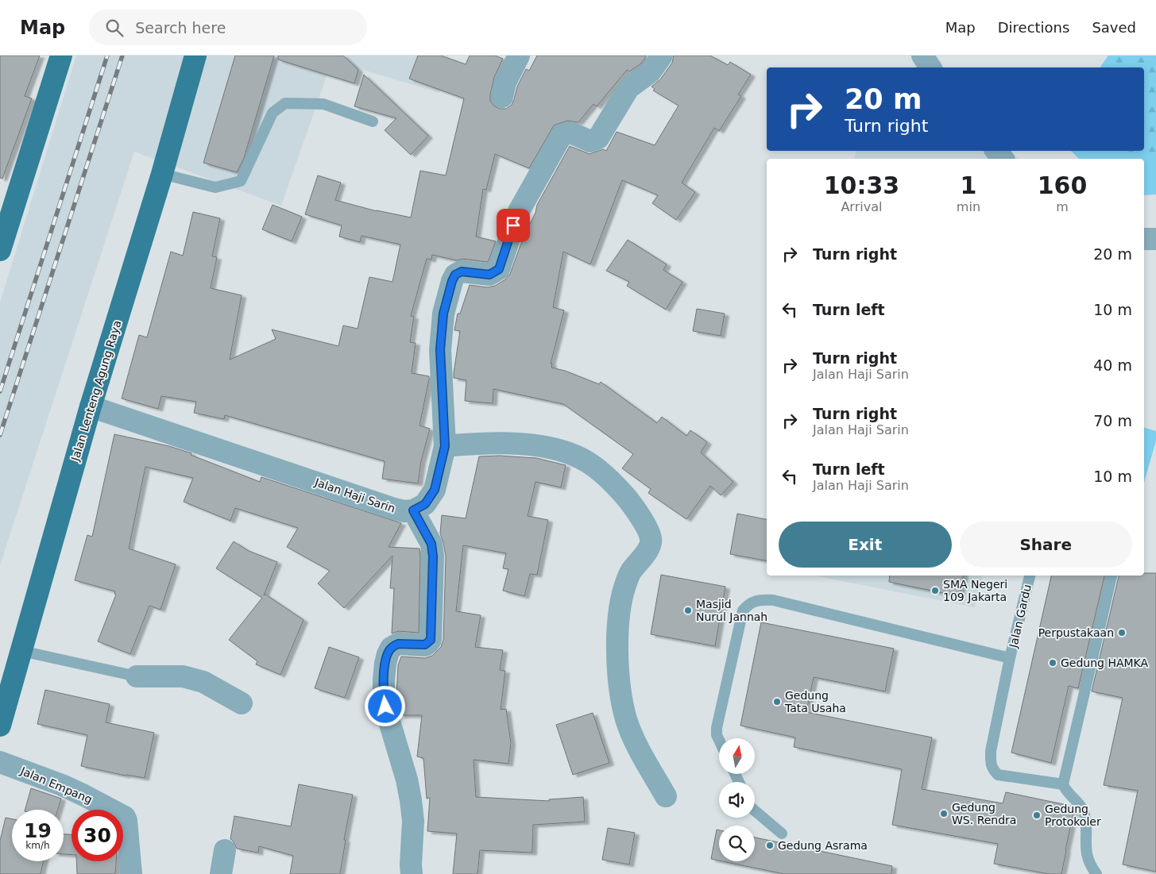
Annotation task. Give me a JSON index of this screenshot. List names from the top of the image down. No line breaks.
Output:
{"streets":{"main road":["Jalan Lenteng Agung Raya"],"street":["Jalan Haji Sarin","Jalan Empang"],"lane":["Jalan Gardu"]},"crossings":[["Jalan Lenteng Agung Raya","Jalan Haji Sarin"]],"places":["SMA Negeri 109 Jakarta","Masjid Nurul Jannah","Perpustakaan","Gedung HAMKA","Gedung Tata Usaha","Gedung WS. Rendra","Gedung Protokoler","Gedung Asrama"],"north":"top","page":{"header":"Map","search":"Search here","nav":["Map","Directions","Saved"],"turn":["20 m","Turn right"],"eta":["10:33","Arrival","1","min","160","m"],"list":[{"name":"Turn right","value":"20 m"},{"name":"Turn left","value":"10 m"},{"name":"Turn right","note":"Jalan Haji Sarin","value":"40 m"},{"name":"Turn right","note":"Jalan Haji Sarin","value":"70 m"},{"name":"Turn left","note":"Jalan Haji Sarin","value":"10 m"}],"buttons":["Exit","Share"],"speed":"19 km/h","limit":"30"}}
